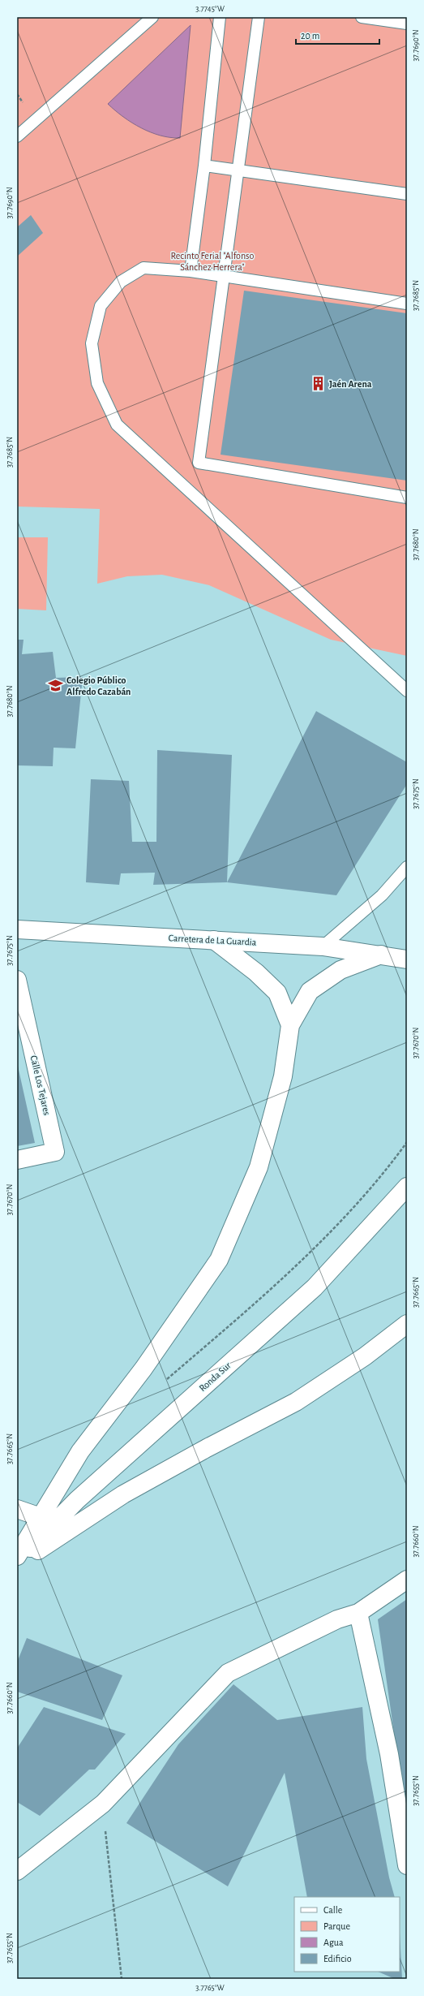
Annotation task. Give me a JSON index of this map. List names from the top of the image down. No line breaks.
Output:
{"streets":{"main road":["Carretera de La Guardia","Calle Los Tejares","Ronda Sur"]},"parks":["Recinto Ferial \"Alfonso Sánchez Herrera\""],"places":{"building":["Jaén Arena"],"school or university":["Colegio Público Alfredo Cazabán"]},"legend":["Calle","Parque","Agua","Edificio"],"scale_bar":"20 m","coordinates":["3.7745°W","37.7690°N","37.7685°N","37.7680°N","37.7675°N","37.7670°N","37.7665°N","37.7660°N","37.7655°N","3.7765°W"]}
